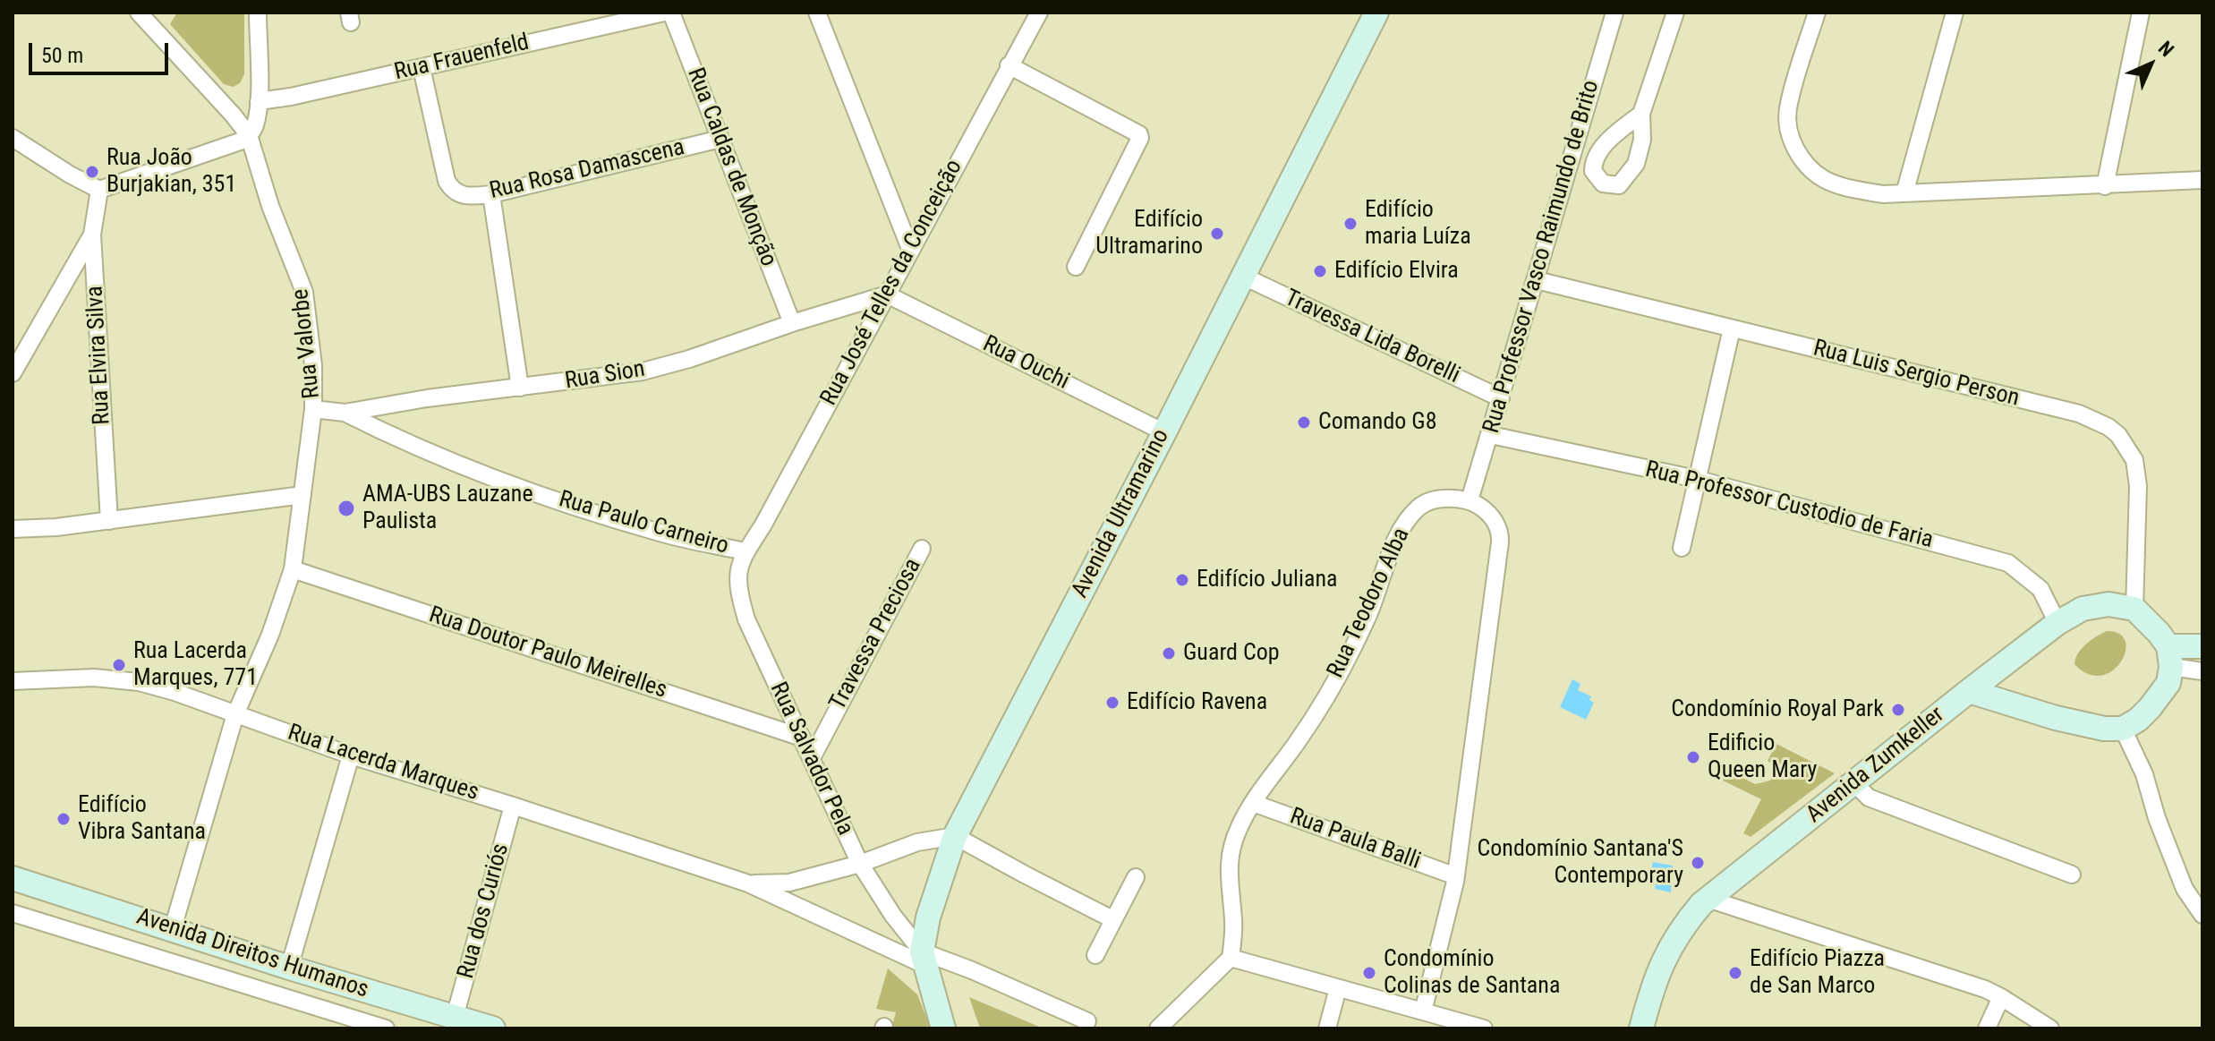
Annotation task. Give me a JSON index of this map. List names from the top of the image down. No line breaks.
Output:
{"streets":{"street":["Rua Frauenfeld","Rua Caldas de Monção","Rua Rosa Damascena","Rua Professor Vasco Raimundo de Brito","Rua José Telles da Conceição","Travessa Lida Borelli","Rua Valorbe","Rua Elvira Silva","Rua Ouchi","Rua Luis Sergio Person","Rua Sion","Rua Professor Custodio de Faria","Avenida Ultramarino","Rua Paulo Carneiro","Rua Teodoro Alba","Travessa Preciosa","Rua Doutor Paulo Meirelles","Rua Salvador Pela","Rua Lacerda Marques","Avenida Zumkeller","Rua Paula Balli","Rua dos Curiós","Avenida Direitos Humanos"]},"crossings":[["Rua Frauenfeld","Rua Rosa Damascena"],["Rua Caldas de Monção","Rua Rosa Damascena"],["Rua Caldas de Monção","Rua Sion"],["Rua Professor Vasco Raimundo de Brito","Travessa Lida Borelli"],["Rua Professor Vasco Raimundo de Brito","Rua Luis Sergio Person"],["Rua Professor Vasco Raimundo de Brito","Rua Professor Custodio de Faria"],["Rua Professor Vasco Raimundo de Brito","Rua Teodoro Alba"],["Rua José Telles da Conceição","Rua Ouchi"],["Rua José Telles da Conceição","Rua Sion"],["Rua José Telles da Conceição","Rua Paulo Carneiro"],["Rua José Telles da Conceição","Rua Salvador Pela"],["Travessa Lida Borelli","Avenida Ultramarino"],["Rua Valorbe","Rua Sion"],["Rua Valorbe","Rua Doutor Paulo Meirelles"],["Rua Valorbe","Rua Lacerda Marques"],["Rua Valorbe","Avenida Direitos Humanos"],["Rua Ouchi","Rua Sion"],["Rua Ouchi","Avenida Ultramarino"],["Rua Luis Sergio Person","Avenida Zumkeller"],["Rua Sion","Rua Paulo Carneiro"],["Rua Professor Custodio de Faria","Avenida Zumkeller"],["Avenida Ultramarino","Rua Salvador Pela"],["Avenida Ultramarino","Rua Lacerda Marques"],["Rua Paulo Carneiro","Rua Salvador Pela"],["Rua Teodoro Alba","Rua Paula Balli"],["Travessa Preciosa","Rua Salvador Pela"],["Rua Doutor Paulo Meirelles","Rua Salvador Pela"],["Rua Salvador Pela","Rua Lacerda Marques"],["Rua Lacerda Marques","Rua dos Curiós"],["Rua dos Curiós","Avenida Direitos Humanos"]],"places":["Rua João Burjakian, 351","Edifício maria Luíza","Edifício Ultramarino","Edifício Elvira","Comando G8","AMA-UBS Lauzane Paulista","Edifício Juliana","Guard Cop","Rua Lacerda Marques, 771","Edifício Ravena","Condomínio Royal Park","Edificio Queen Mary","Edifício Vibra Santana","Condomínio Santana'S Contemporary","Condomínio Colinas de Santana","Edifício Piazza de San Marco"],"scale_bar":"50 m","north":"top right"}
